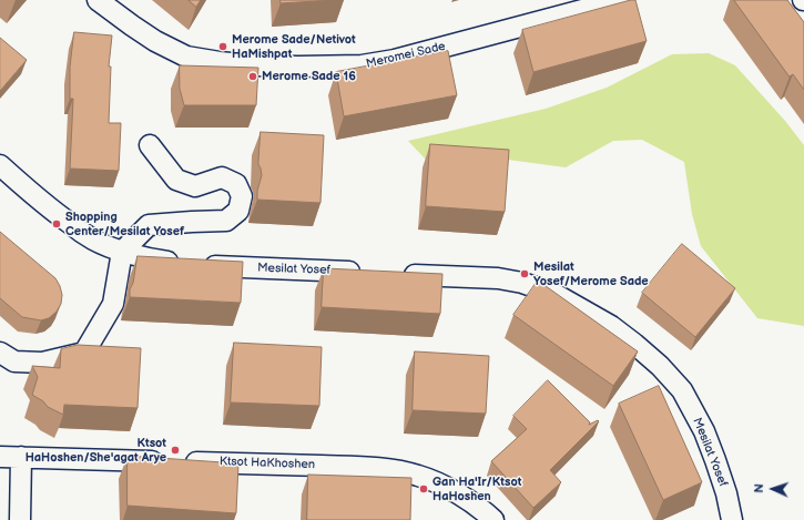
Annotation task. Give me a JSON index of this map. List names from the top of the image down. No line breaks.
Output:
{"streets":{"street":["Meromei Sade","Mesilat Yosef","Ktsot HaKhoshen"]},"places":["Merome Sade/Netivot HaMishpat","Merome Sade 16","Shopping Center/Mesilat Yosef","Mesilat Yosef/Merome Sade","Ktsot HaHoshen/She'agat Arye","Gan Ha'Ir/Ktsot HaHoshen"],"north":"left"}
